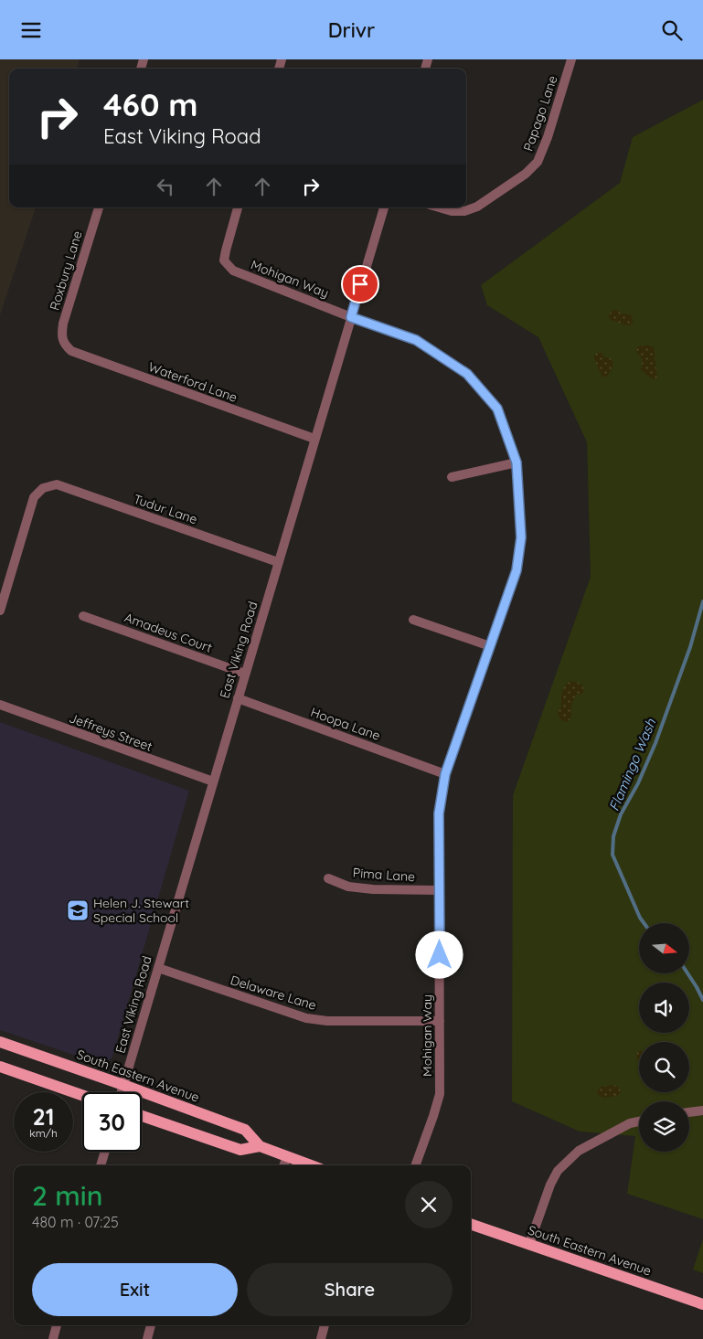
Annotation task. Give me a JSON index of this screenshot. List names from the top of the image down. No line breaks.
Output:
{"streets":{"main road":["South Eastern Avenue"],"street":["Papago Lane","Roxbury Lane","Mohigan Way","Waterford Lane","Tudur Lane","Amadeus Court","East Viking Road","Hoopa Lane","Jeffreys Street","Pima Lane","Delaware Lane"]},"crossings":[["Roxbury Lane","Waterford Lane"],["Mohigan Way","East Viking Road"],["Mohigan Way","Hoopa Lane"],["Mohigan Way","Pima Lane"],["Mohigan Way","Delaware Lane"],["Waterford Lane","East Viking Road"],["Tudur Lane","East Viking Road"],["Amadeus Court","East Viking Road"],["East Viking Road","Hoopa Lane"],["East Viking Road","Jeffreys Street"],["East Viking Road","Delaware Lane"],["East Viking Road","South Eastern Avenue"]],"water":["Flamingo Wash"],"places":{"school or university":["Helen J. Stewart Special School"]},"north":"right","page":{"header":"Drivr","turn":["460 m","East Viking Road"],"speed":"21 km/h","limit":"30","heading":["2 min","480 m · 07:25"],"buttons":["Exit","Share"]}}
